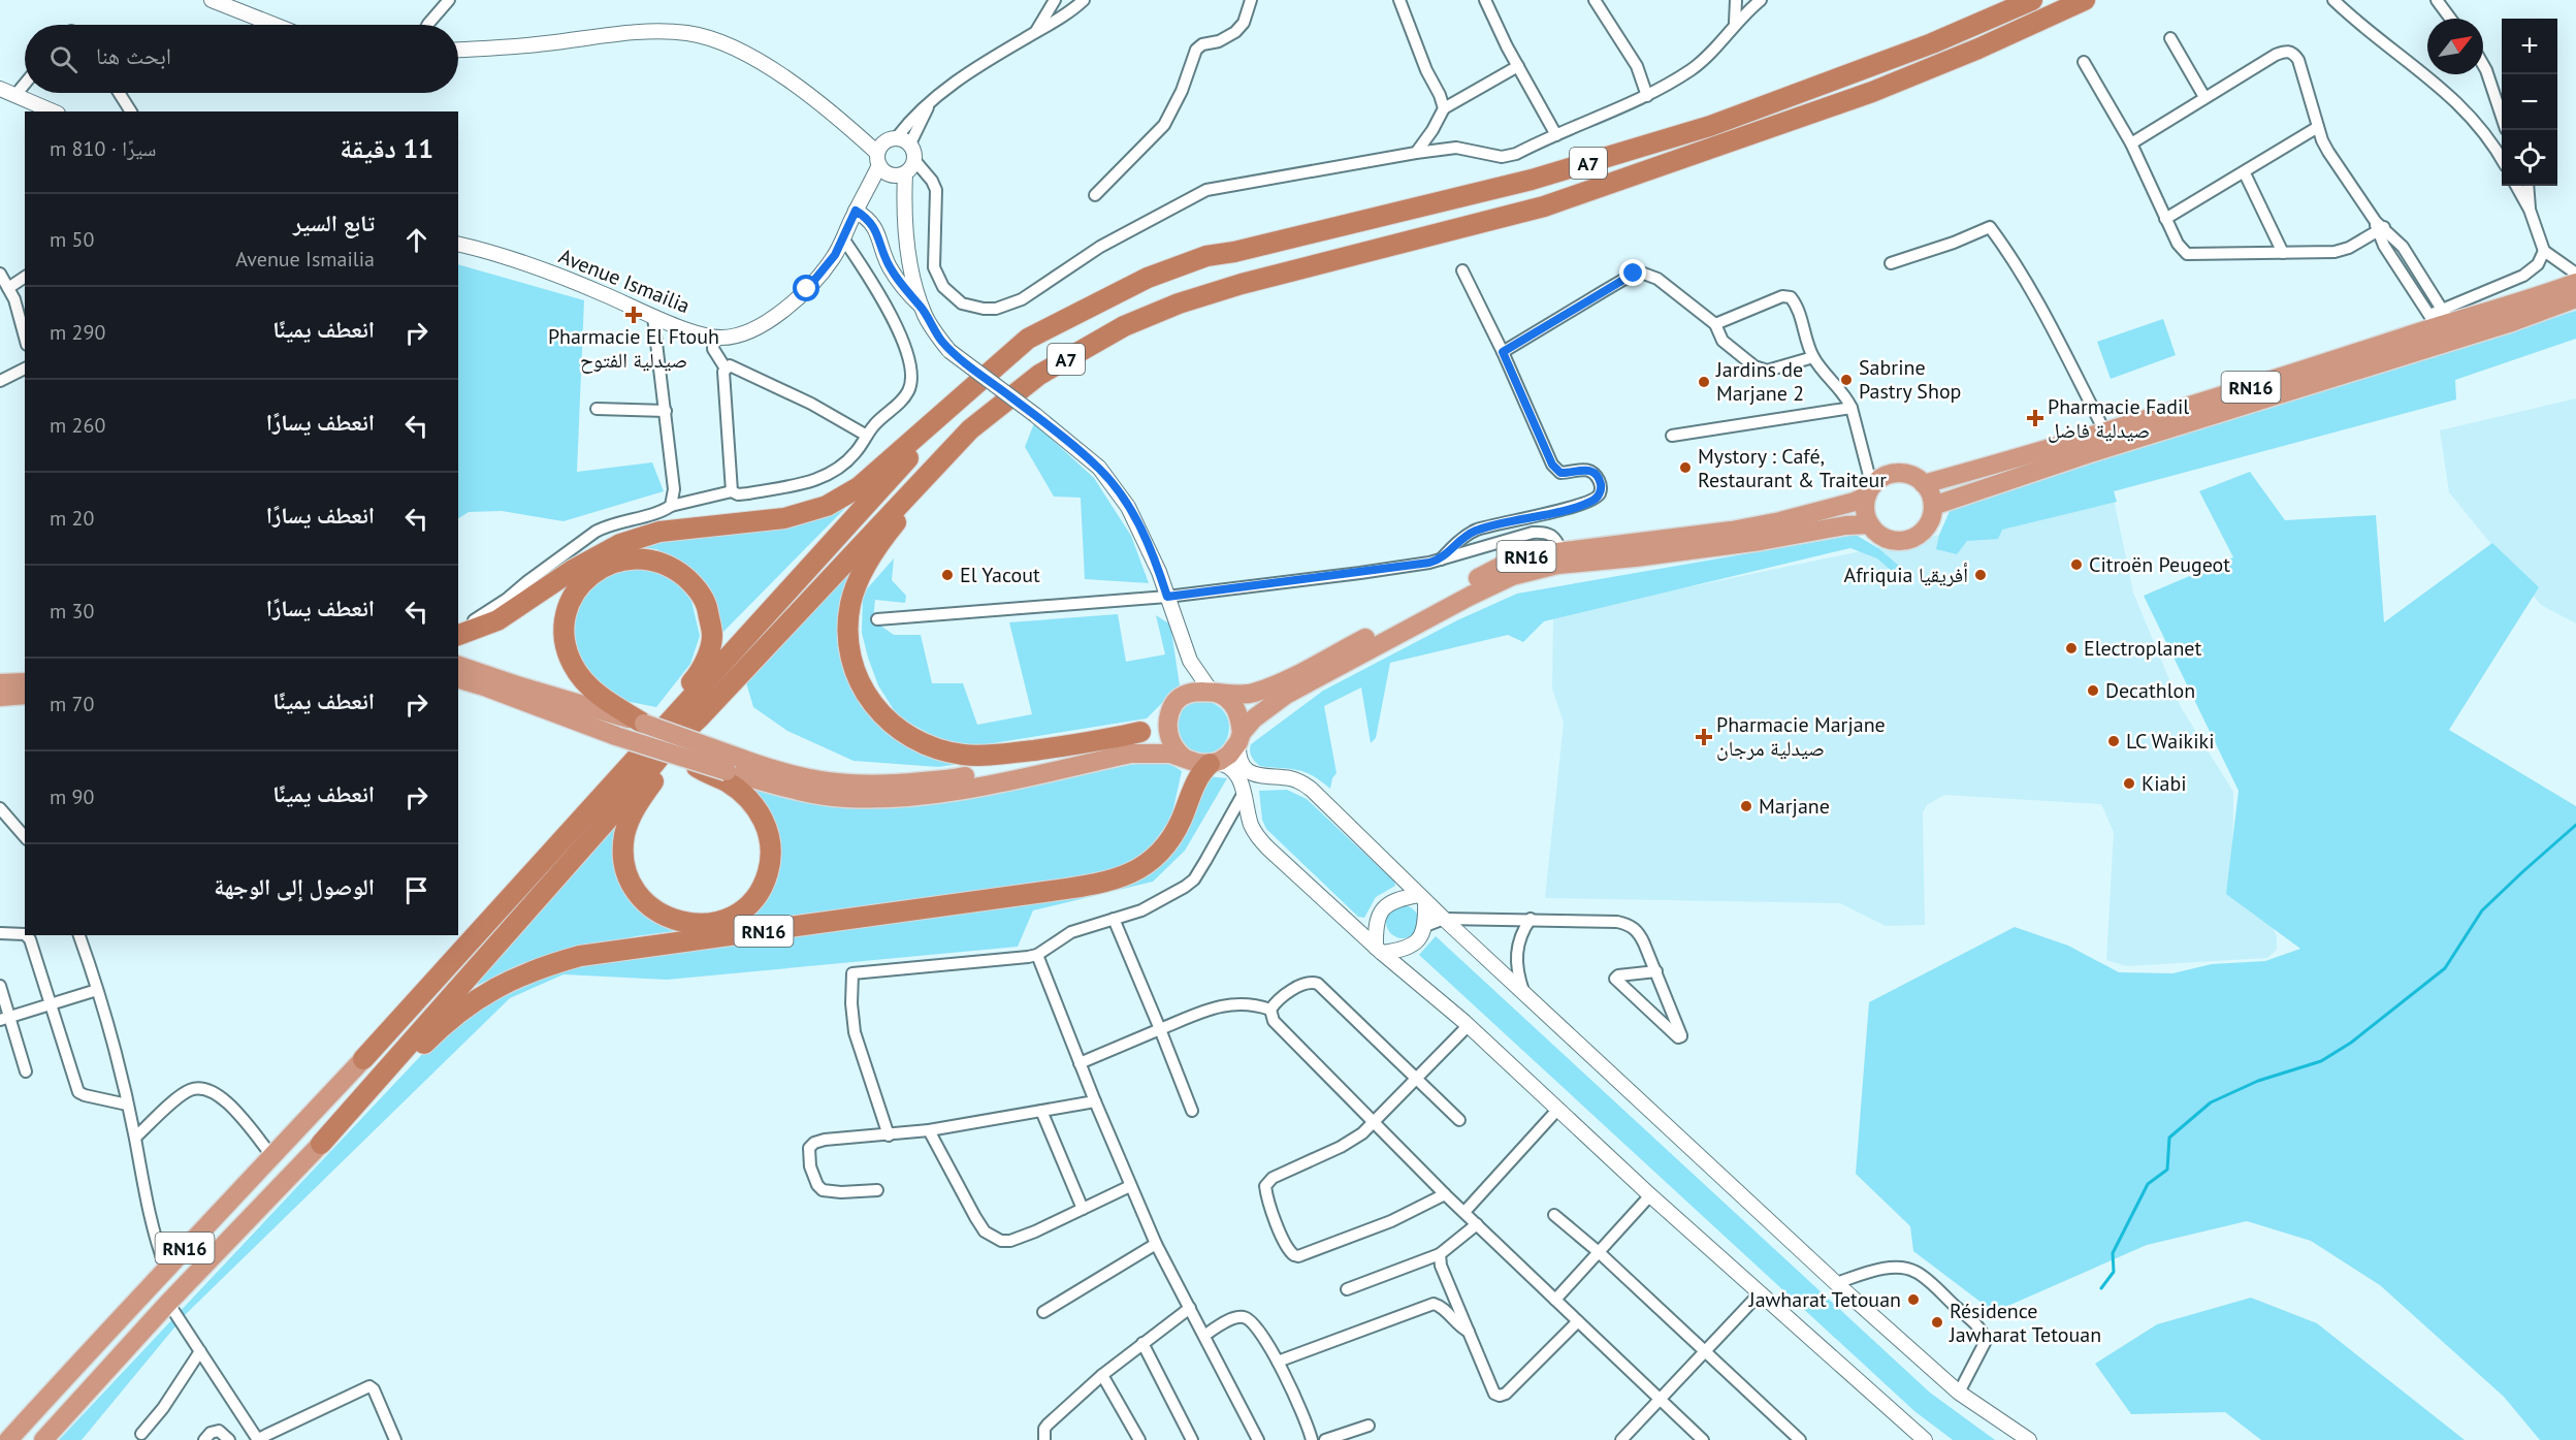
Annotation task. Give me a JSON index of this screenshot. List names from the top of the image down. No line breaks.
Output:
{"streets":{"highway":["A7","RN16"],"street":["Avenue Ismailia"]},"crossings":[["A7","RN16"]],"places":{"health":["Pharmacie El Ftouh صيدلية الفتوح","Pharmacie Fadil صيدلية فاضل","Pharmacie Marjane صيدلية مرجان"],"other":["Sabrine Pastry Shop","Jardins de Marjane 2","Mystory : Café, Restaurant & Traiteur","Citroën Peugeot","El Yacout","Afriquia أفريقيا","Electroplanet","Decathlon","LC Waikiki","Kiabi","Marjane","Jawharat Tetouan","Résidence Jawharat Tetouan"]},"north":"top right","page":{"map_buttons":["+","−"],"search":"ابحث هنا","heading":["11 دقيقة","سيرًا · 810 m"],"list":[["تابع السير","Avenue Ismailia","50 m"],["انعطف يمينًا","290 m"],["انعطف يسارًا","260 m"],["انعطف يسارًا","20 m"],["انعطف يسارًا","30 m"],["انعطف يمينًا","70 m"],["انعطف يمينًا","90 m"],"الوصول إلى الوجهة"]}}
